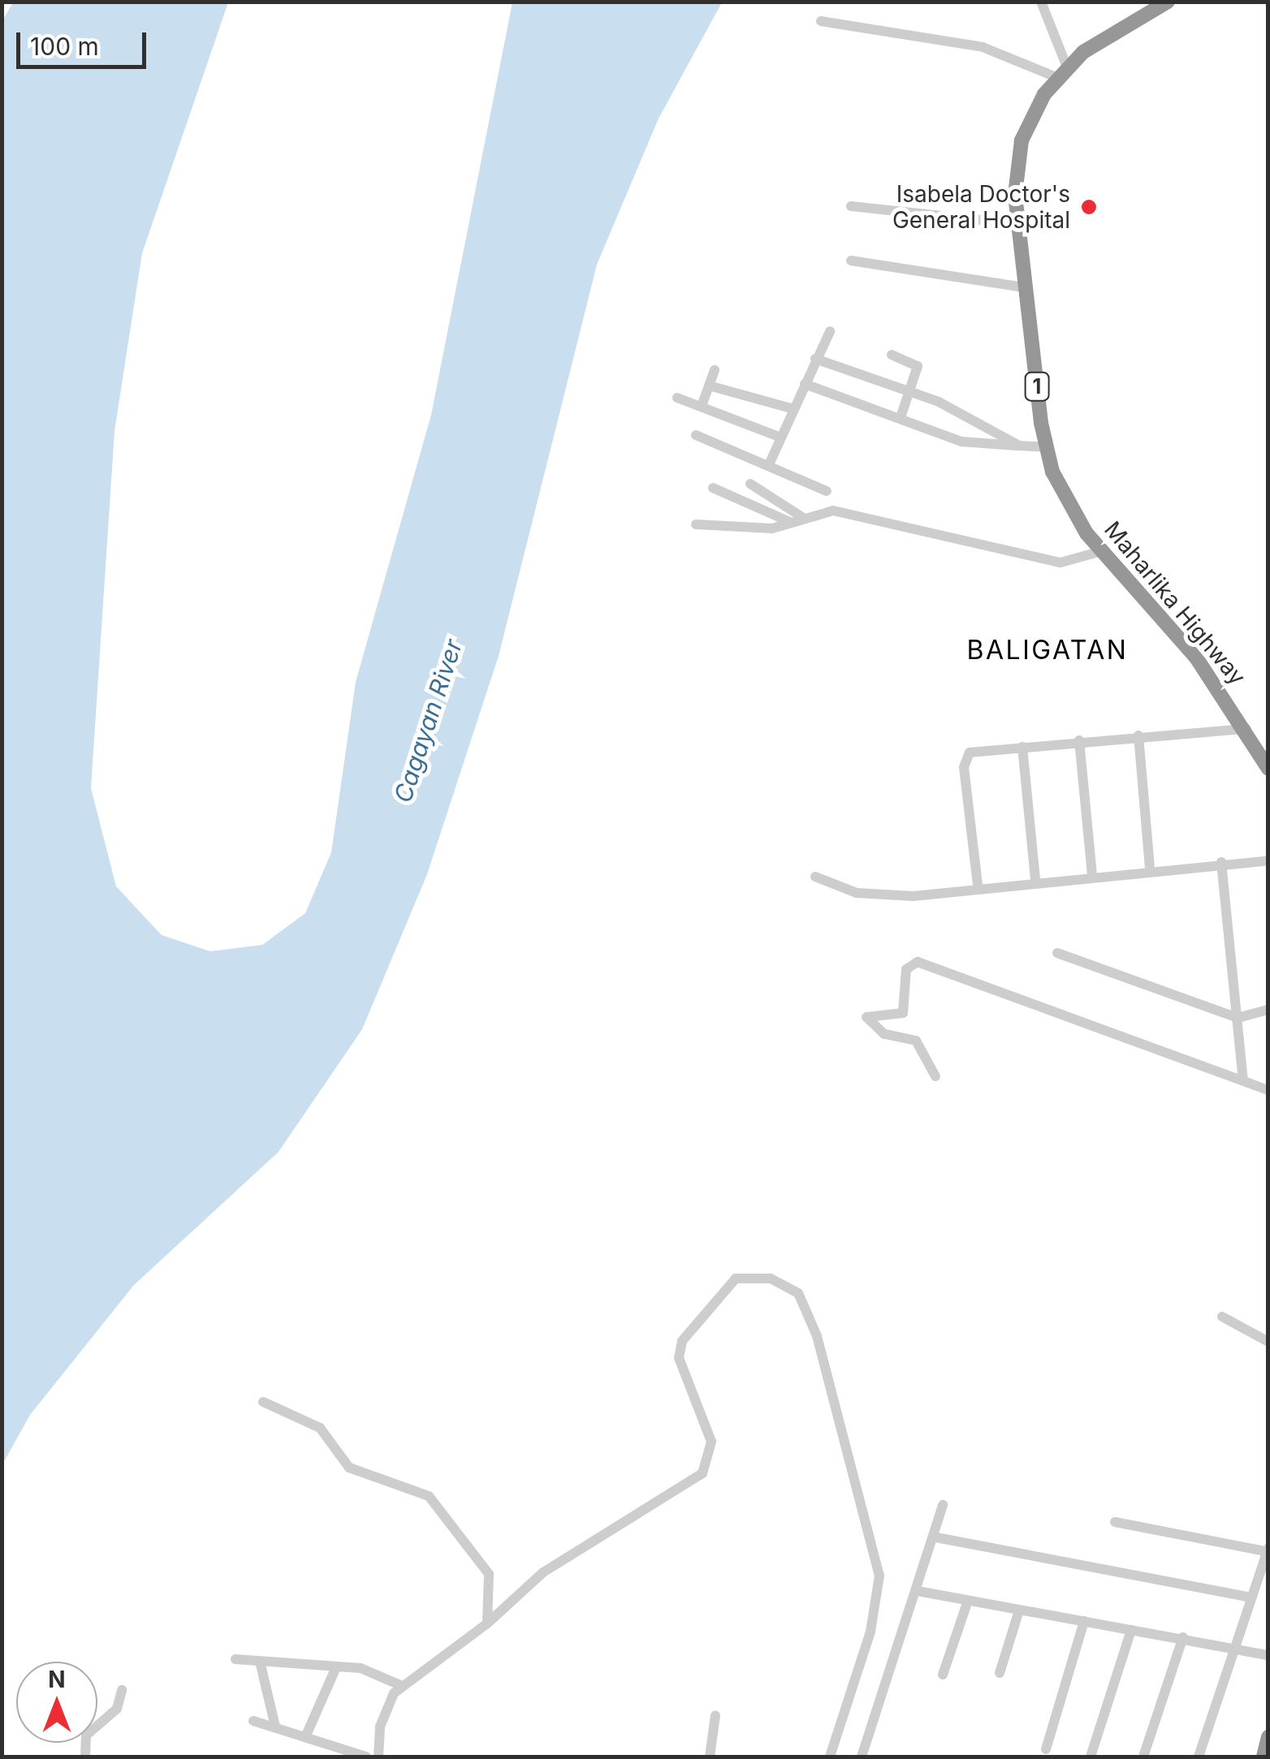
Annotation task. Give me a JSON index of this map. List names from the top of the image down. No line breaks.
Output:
{"streets":{"highway":["1","Maharlika Highway"]},"districts":["BALIGATAN"],"water":["Cagayan River"],"places":["Isabela Doctor's General Hospital"],"scale_bar":"100 m","north":"top"}
